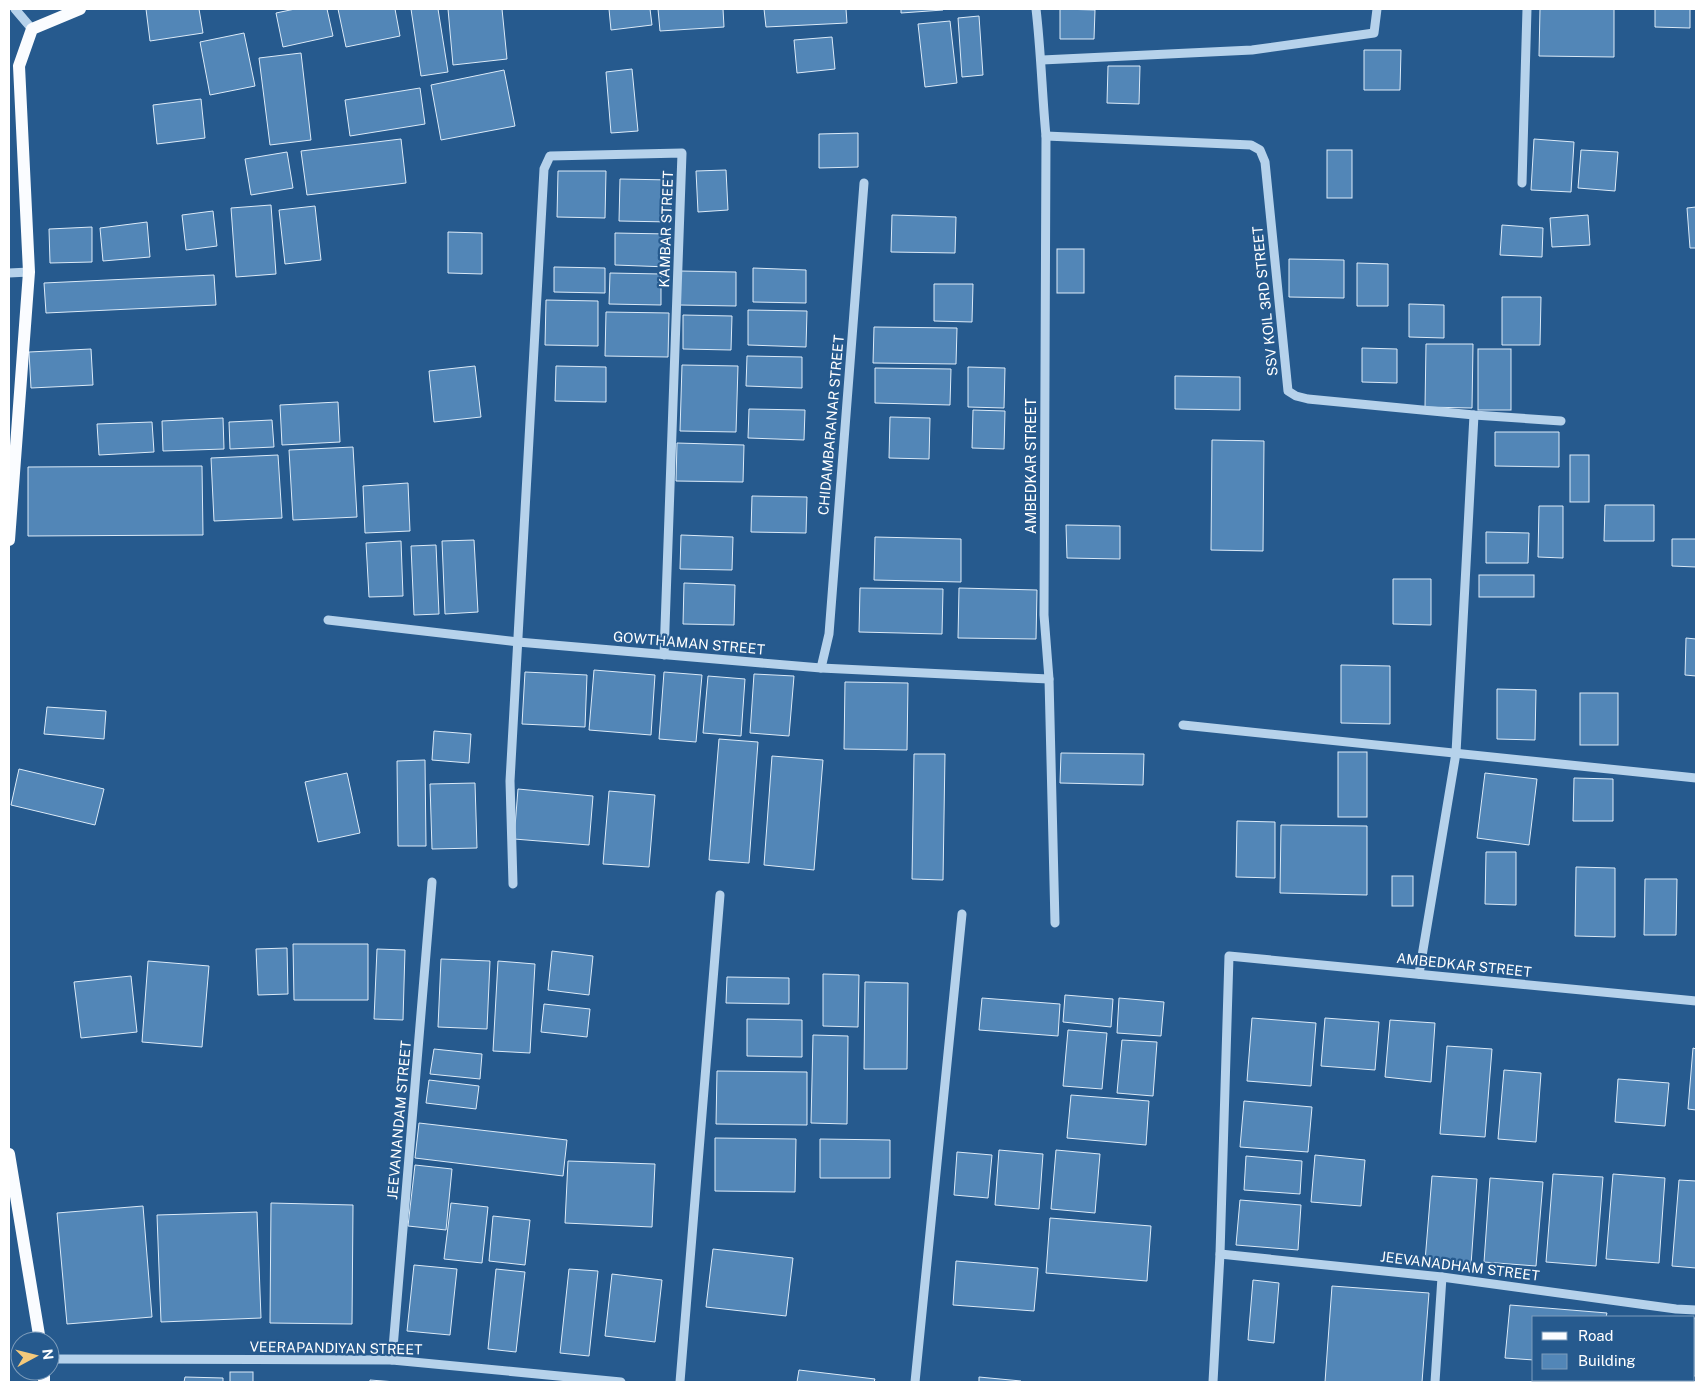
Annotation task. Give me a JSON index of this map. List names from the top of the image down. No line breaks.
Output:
{"streets":{"street":["KAMBAR STREET","SSV KOIL 3RD STREET","CHIDAMBARANAR STREET","AMBEDKAR STREET","GOWTHAMAN STREET","JEEVANANDAM STREET","JEEVANADHAM STREET","VEERAPANDIYAN STREET"]},"crossings":[["KAMBAR STREET","GOWTHAMAN STREET"],["SSV KOIL 3RD STREET","AMBEDKAR STREET"],["CHIDAMBARANAR STREET","GOWTHAMAN STREET"],["AMBEDKAR STREET","GOWTHAMAN STREET"],["AMBEDKAR STREET","JEEVANADHAM STREET"],["JEEVANANDAM STREET","VEERAPANDIYAN STREET"]],"legend":["Road","Building"],"north":"right"}
